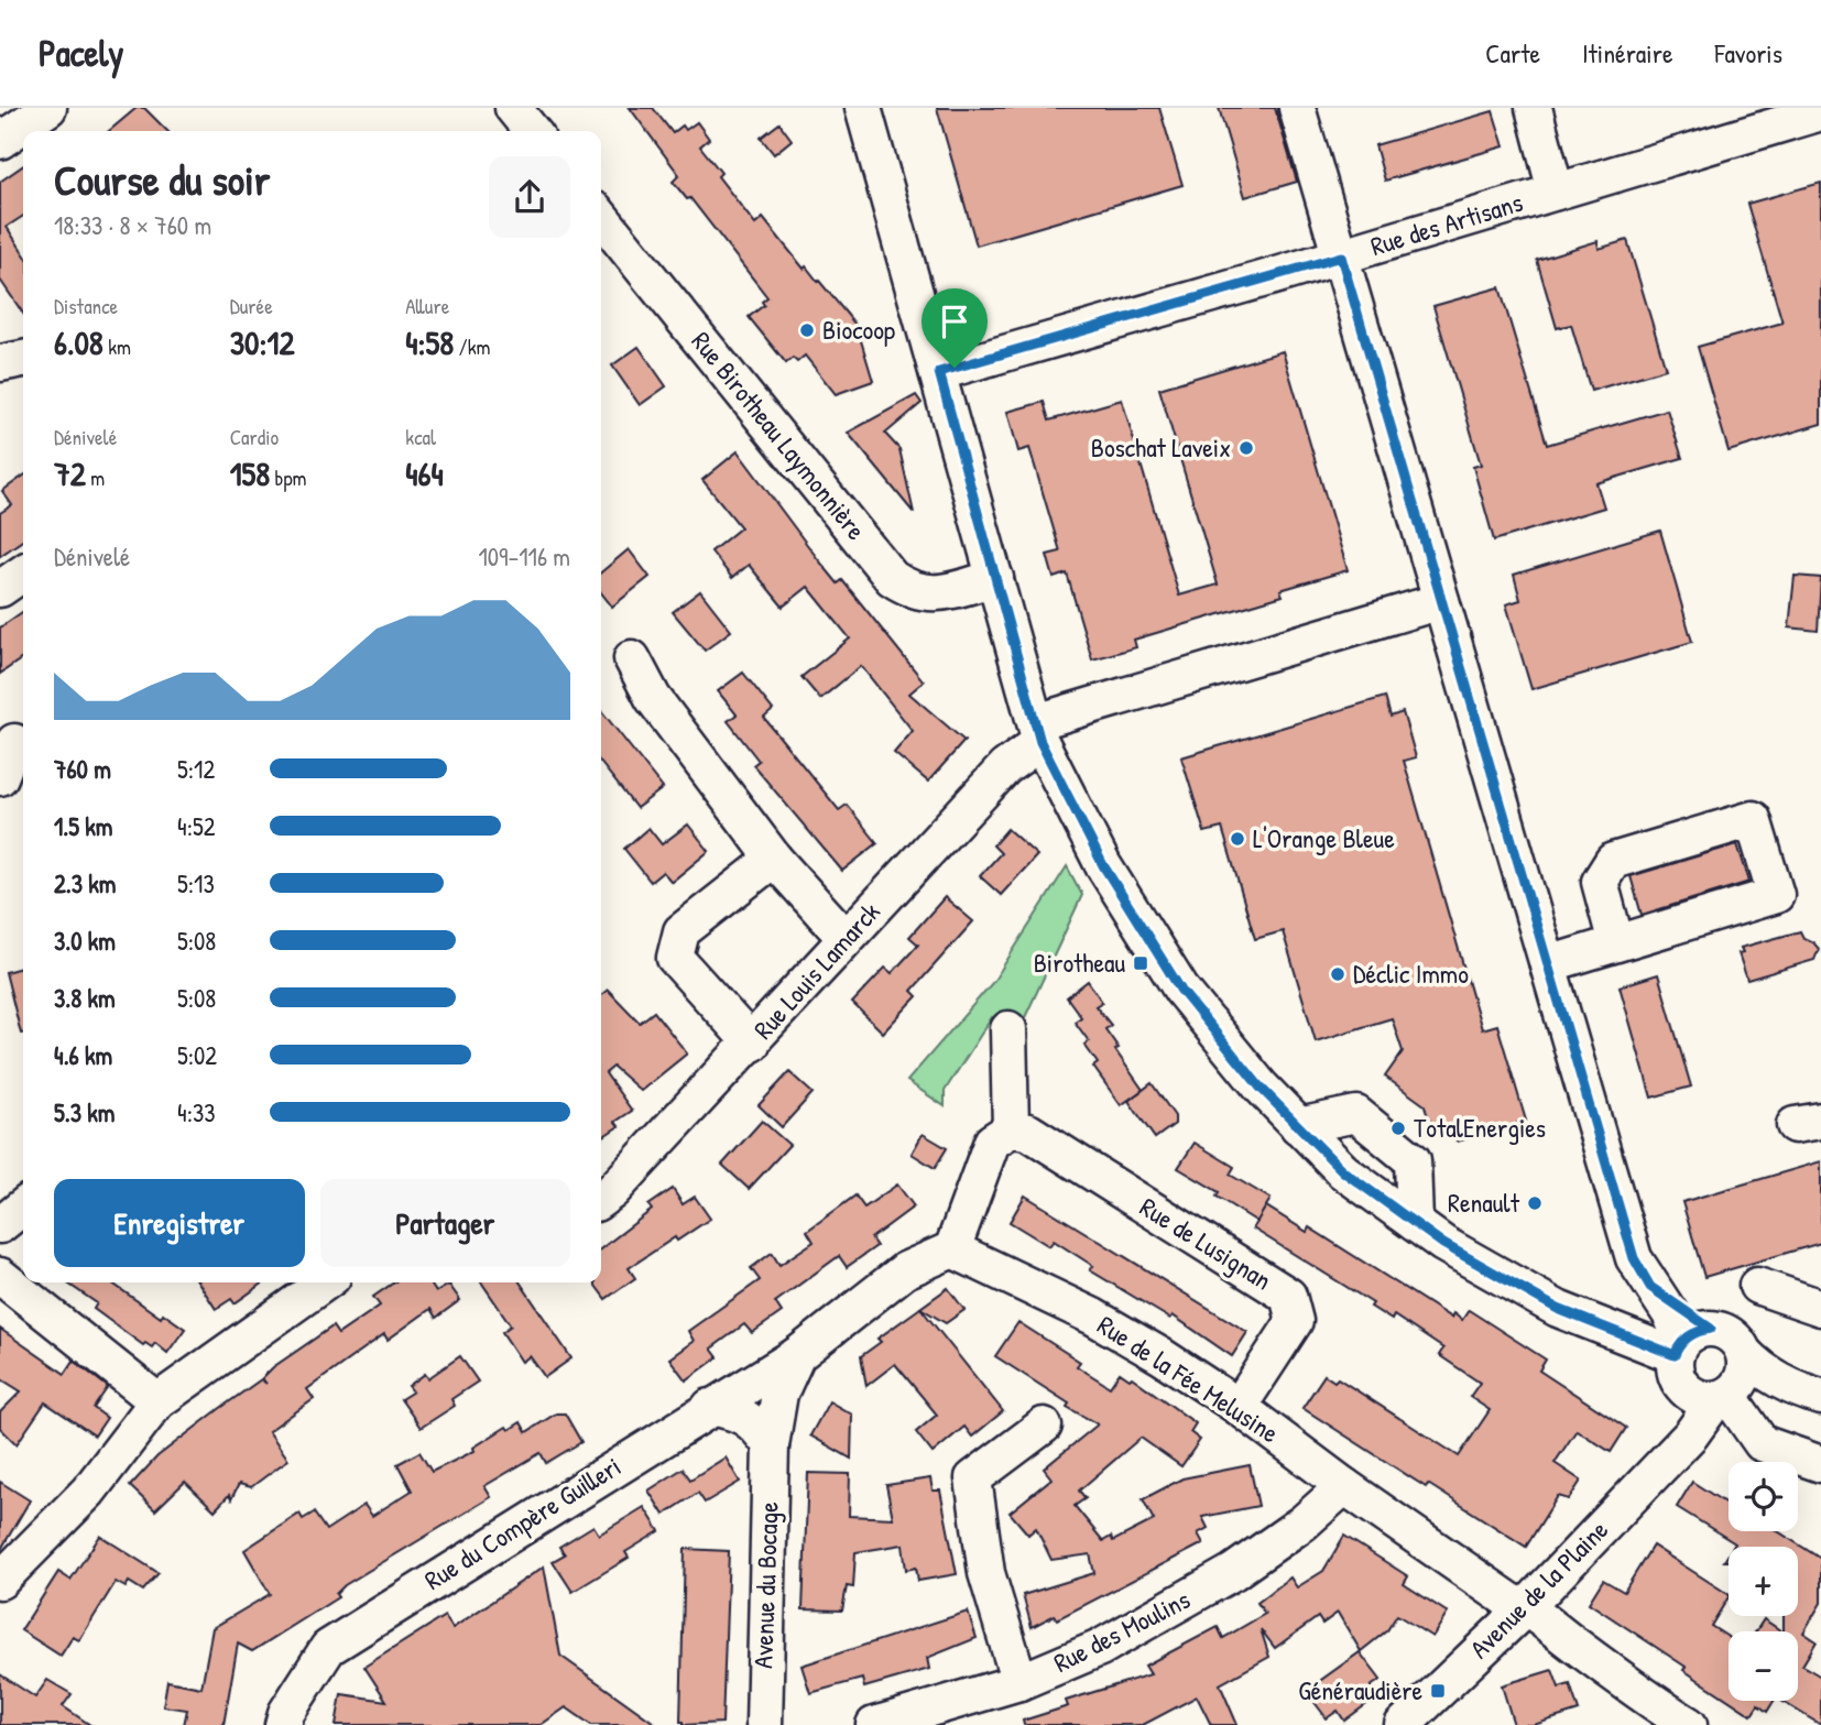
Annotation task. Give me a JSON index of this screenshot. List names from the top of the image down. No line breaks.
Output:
{"streets":{"street":["Rue des Artisans","Rue Birotheau Laymonnière","Rue Louis Lamarck","Rue de Lusignan","Rue de la Fée Melusine","Rue du Compère Guilleri","Avenue du Bocage","Avenue de la Plaine","Rue des Moulins"]},"crossings":[["Rue de Lusignan","Rue de la Fée Melusine"],["Rue de la Fée Melusine","Avenue du Bocage"],["Rue de la Fée Melusine","Avenue de la Plaine"],["Rue de la Fée Melusine","Rue des Moulins"],["Rue du Compère Guilleri","Avenue du Bocage"]],"places":{"other":["Biocoop","Boschat Laveix","L'Orange Bleue","Déclic Immo","TotalEnergies","Renault"],"transit":["Birotheau","Généraudière"]},"page":{"header":"Pacely","nav":["Carte","Itinéraire","Favoris"],"heading":["Course du soir","18:33 · 8 × 760 m"],"stats":[["Distance","6.08 km"],["Durée","30:12"],["Allure","4:58 /km"],["Dénivelé","72 m"],["Cardio","158 bpm"],["kcal","464"]],"chart":["Dénivelé","109–116 m"],"list":[{"name":"760 m","note":"5:12"},{"name":"1.5 km","note":"4:52"},{"name":"2.3 km","note":"5:13"},{"name":"3.0 km","note":"5:08"},{"name":"3.8 km","note":"5:08"},{"name":"4.6 km","note":"5:02"},{"name":"5.3 km","note":"4:33"}],"buttons":["Enregistrer","Partager"],"map_buttons":["+","−"]}}
